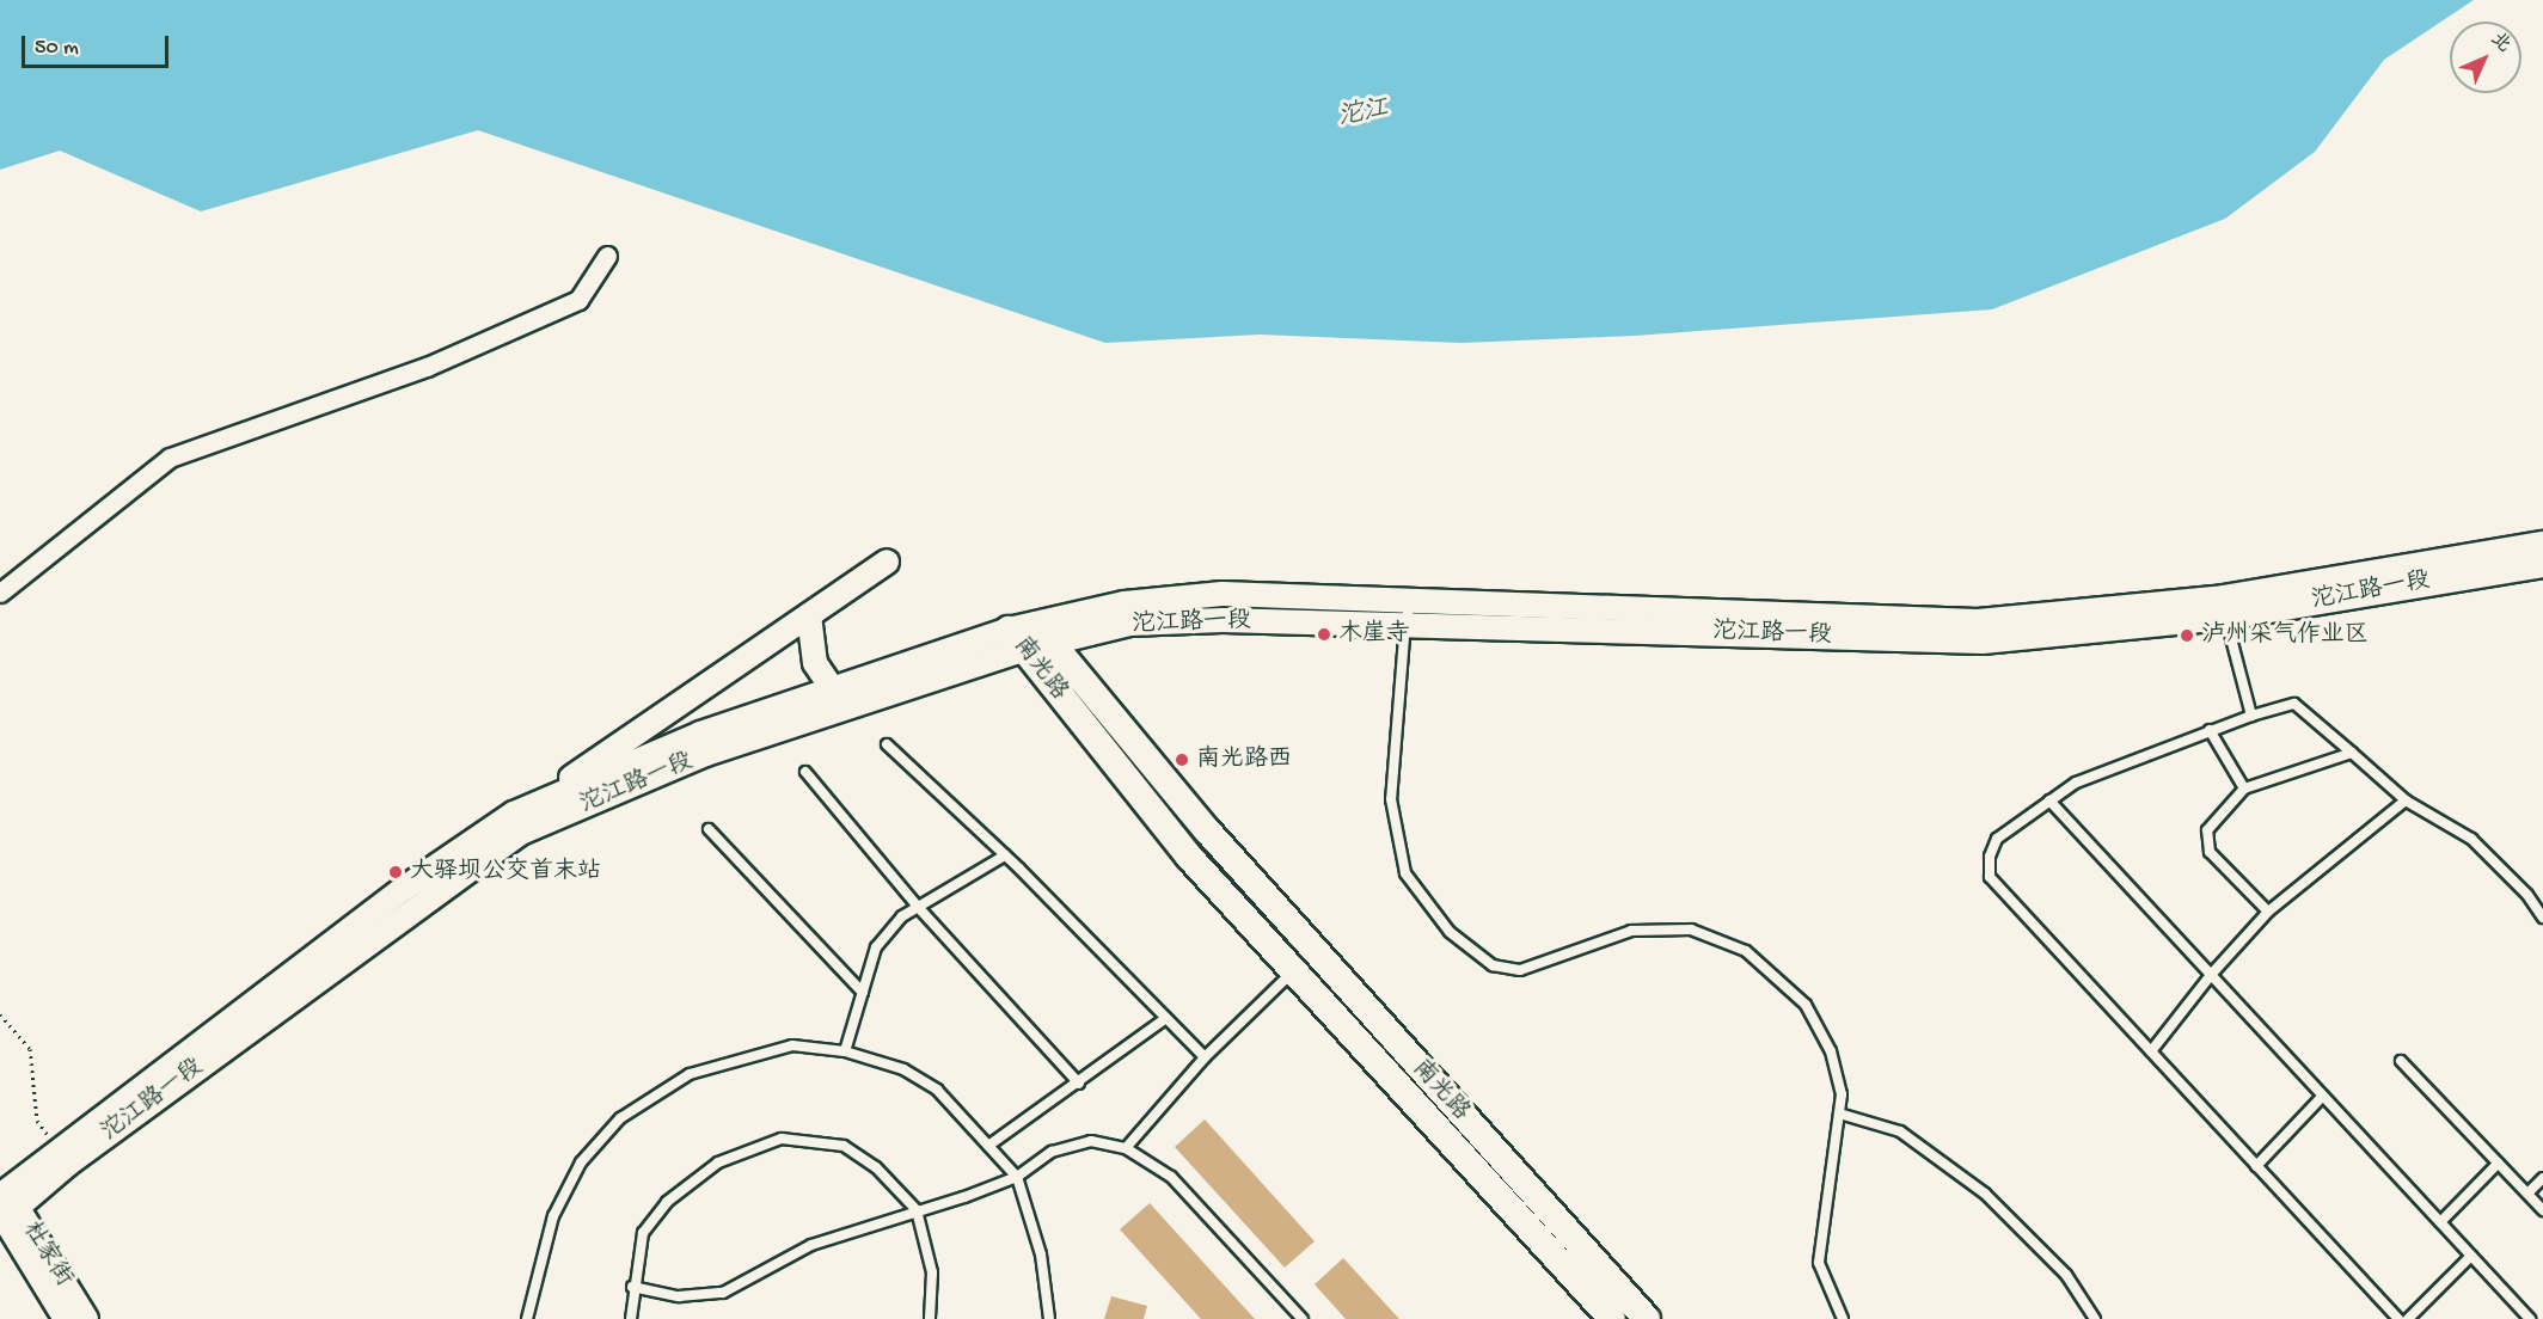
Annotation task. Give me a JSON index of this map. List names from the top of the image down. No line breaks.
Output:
{"streets":{"main road":["南光路"],"street":["沱江路一段","杜家街"]},"crossings":[["沱江路一段","南光路"],["沱江路一段","杜家街"]],"water":["沱江"],"places":["木崖寺","泸州采气作业区","南光路西","大驿坝公交首末站"],"scale_bar":"50 m","north":"top right"}
